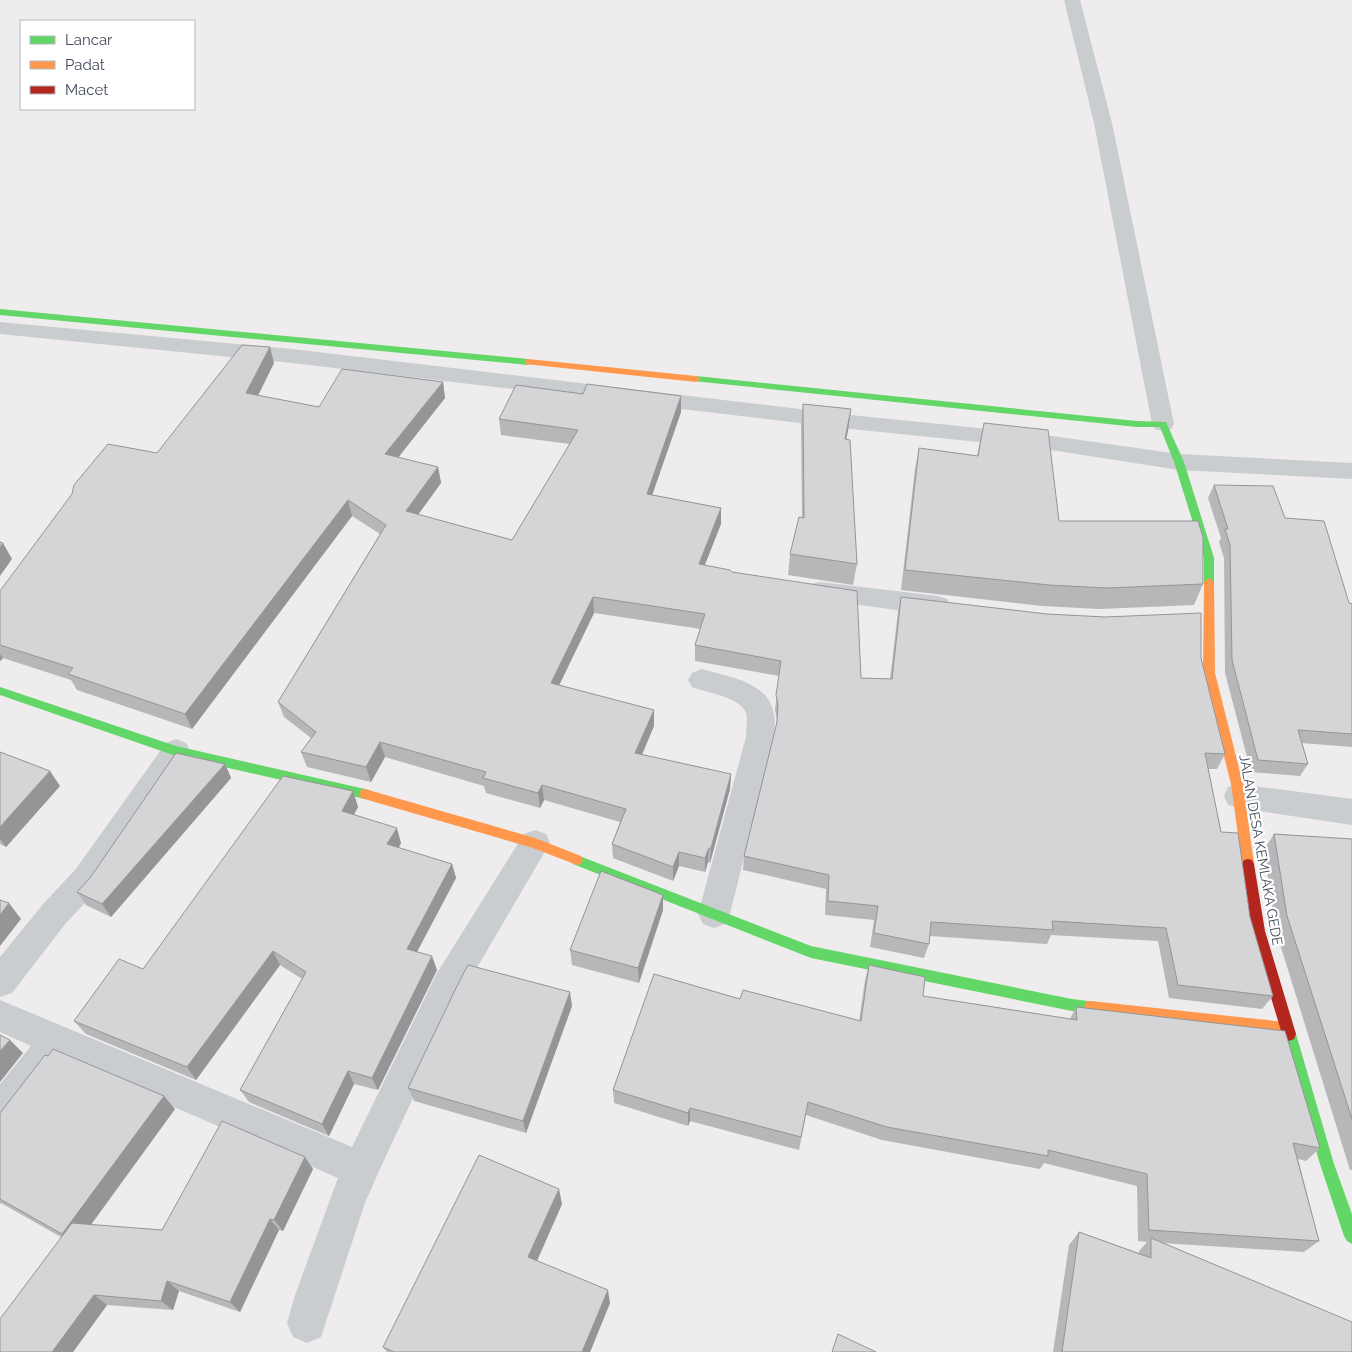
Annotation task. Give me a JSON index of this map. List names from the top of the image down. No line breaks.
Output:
{"streets":{"street":["JALAN DESA KEMLAKA GEDE"]},"legend":["Lancar","Padat","Macet"]}
